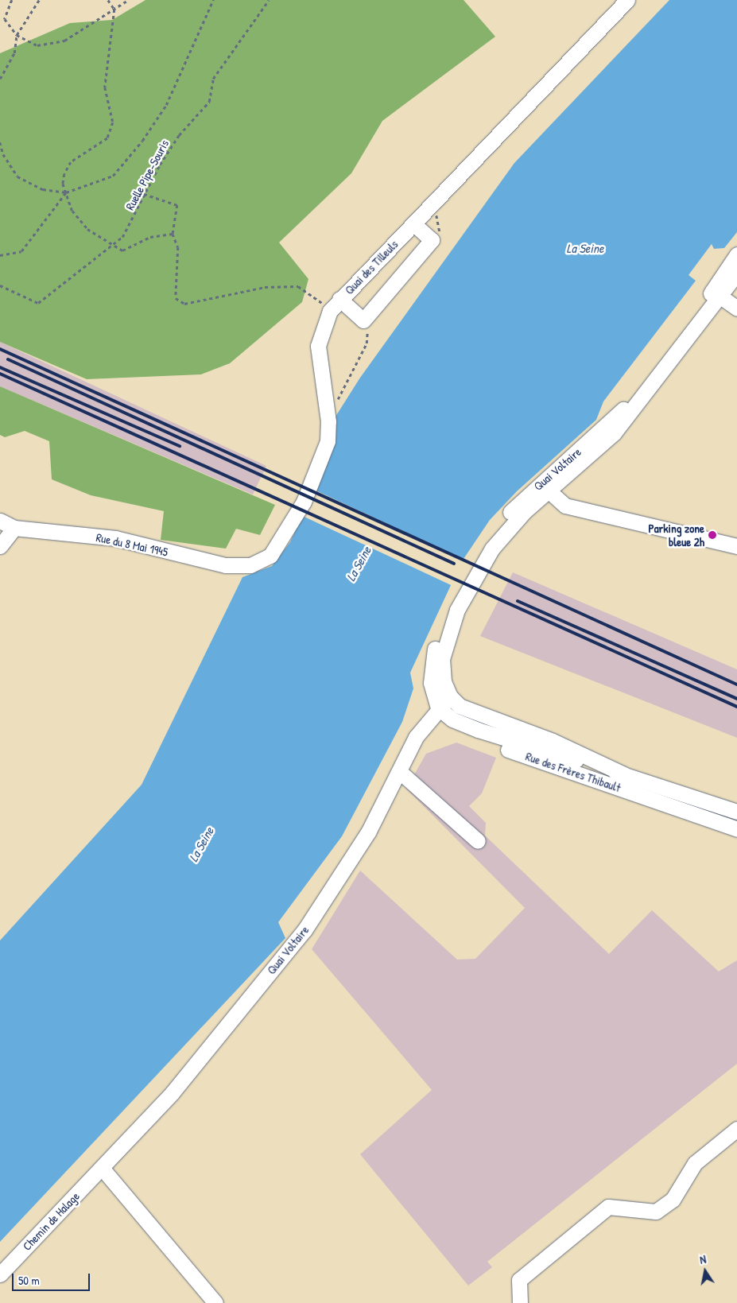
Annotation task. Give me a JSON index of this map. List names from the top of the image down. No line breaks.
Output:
{"streets":{"street":["Quai des Tilleuls","Quai Voltaire","Rue du 8 Mai 1945","Rue des Frères Thibault","Chemin de Halage"],"path":["Ruelle Pipe-Souris"]},"crossings":[["Quai des Tilleuls","Rue du 8 Mai 1945"],["Quai Voltaire","Rue des Frères Thibault"],["Quai Voltaire","Chemin de Halage"]],"water":["La Seine"],"places":["Parking zone bleue 2h"],"scale_bar":"50 m","north":"top"}
